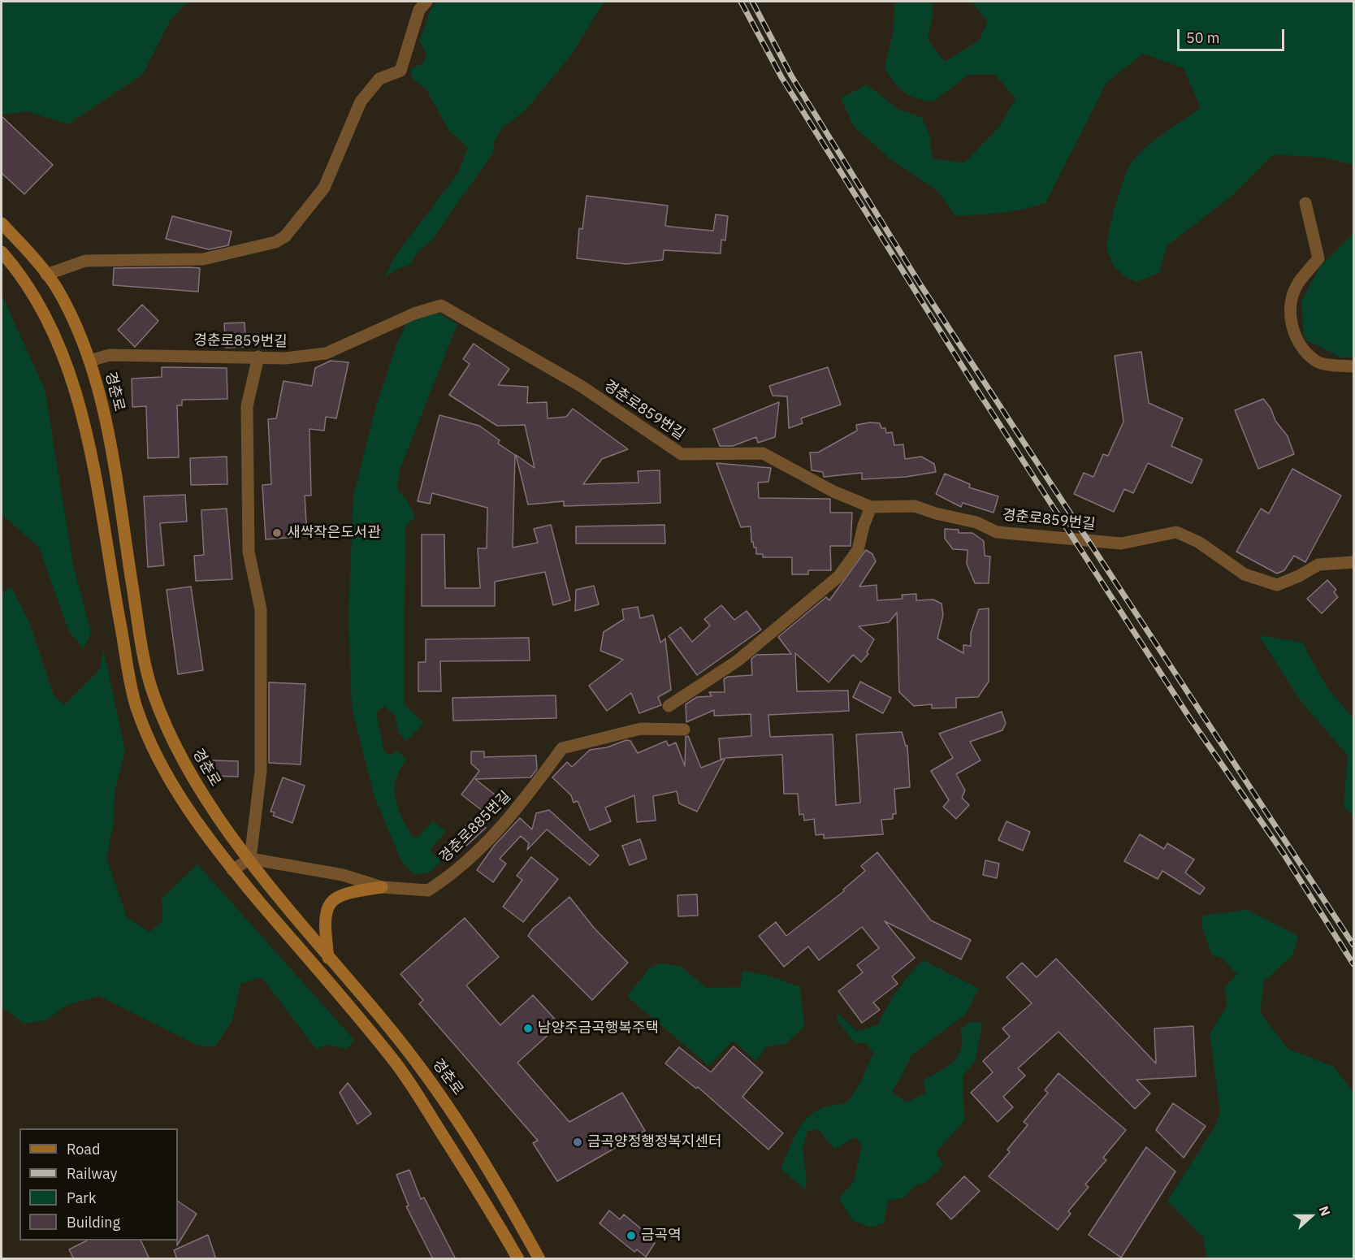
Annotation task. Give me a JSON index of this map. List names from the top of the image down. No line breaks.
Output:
{"streets":{"street":["경춘로859번길","경춘로","경춘로885번길"]},"crossings":[["경춘로859번길","경춘로"],["경춘로","경춘로885번길"]],"places":["새싹작은도서관","남양주금곡행복주택","금곡양정행정복지센터","금곡역"],"legend":["Road","Railway","Park","Building"],"scale_bar":"50 m","north":"right"}
